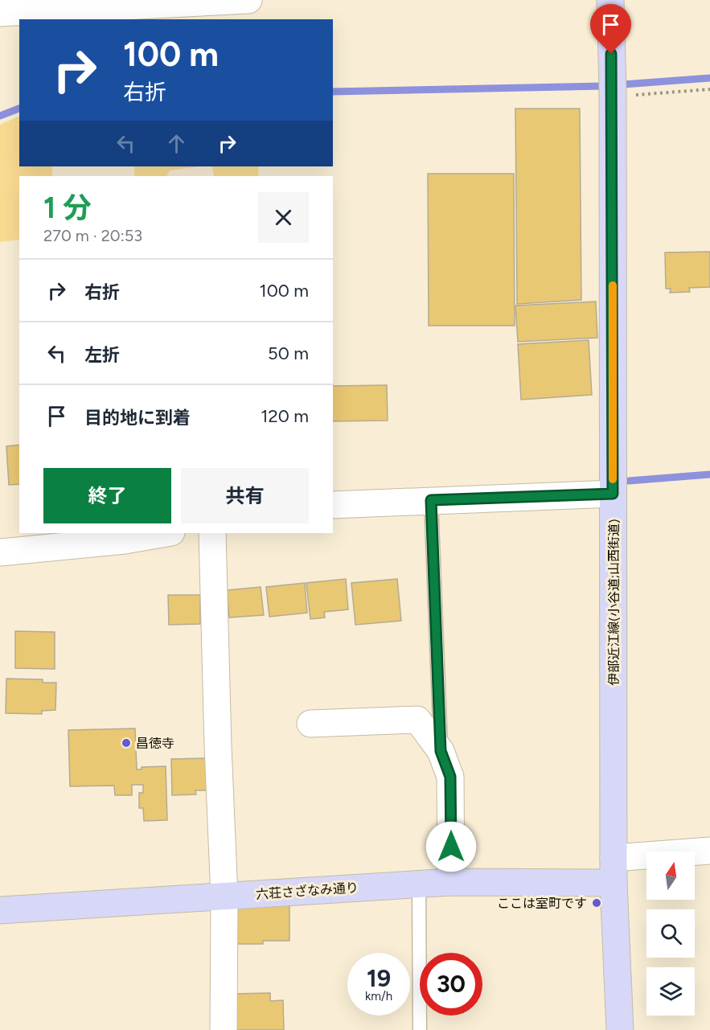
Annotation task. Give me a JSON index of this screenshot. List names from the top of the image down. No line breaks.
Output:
{"streets":{"main road":["伊部近江線(小谷道;山西街道)","六荘さざなみ通り"]},"crossings":[["伊部近江線(小谷道;山西街道)","六荘さざなみ通り"]],"places":["昌徳寺","ここは室町です"],"north":"top","page":{"turn":["100 m","右折"],"heading":["1 分","270 m · 20:53"],"list":[{"name":"右折","value":"100 m"},{"name":"左折","value":"50 m"},{"name":"目的地に到着","value":"120 m"}],"buttons":["終了","共有"],"speed":"19 km/h","limit":"30"}}
